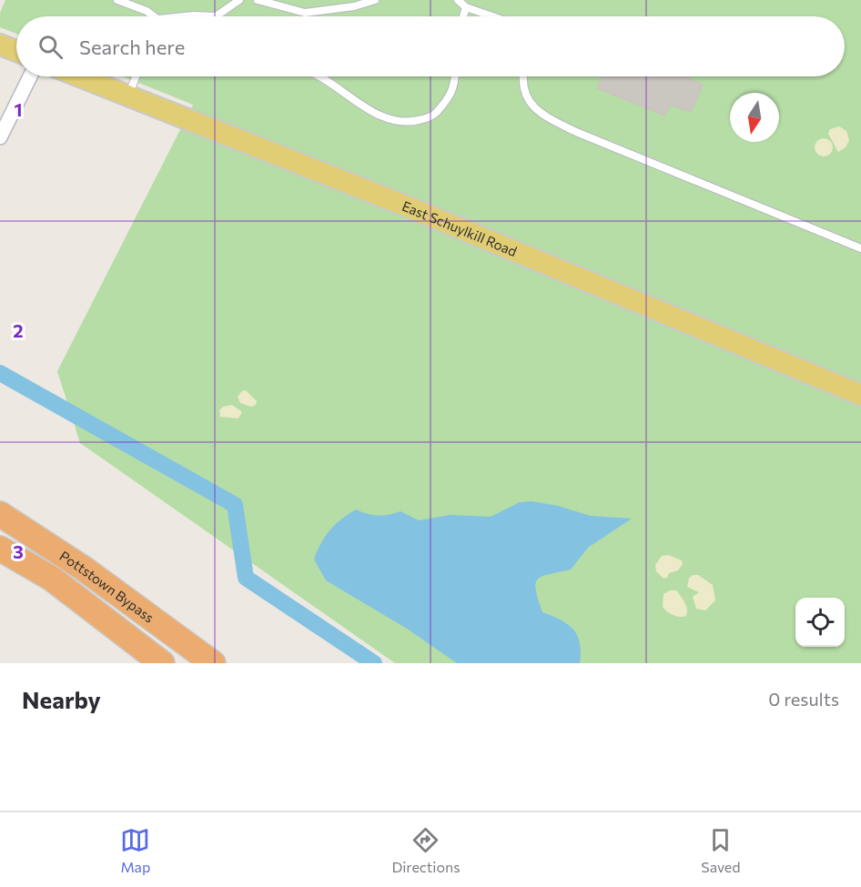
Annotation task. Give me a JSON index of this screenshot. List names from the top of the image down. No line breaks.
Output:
{"streets":{"highway":["Pottstown Bypass"],"main road":["East Schuylkill Road"]},"north":"bottom","page":{"search":"Search here","heading":["Nearby","0 results"],"nav":["Map","Directions","Saved"]},"grid":{"rows":["1","2","3"]}}
